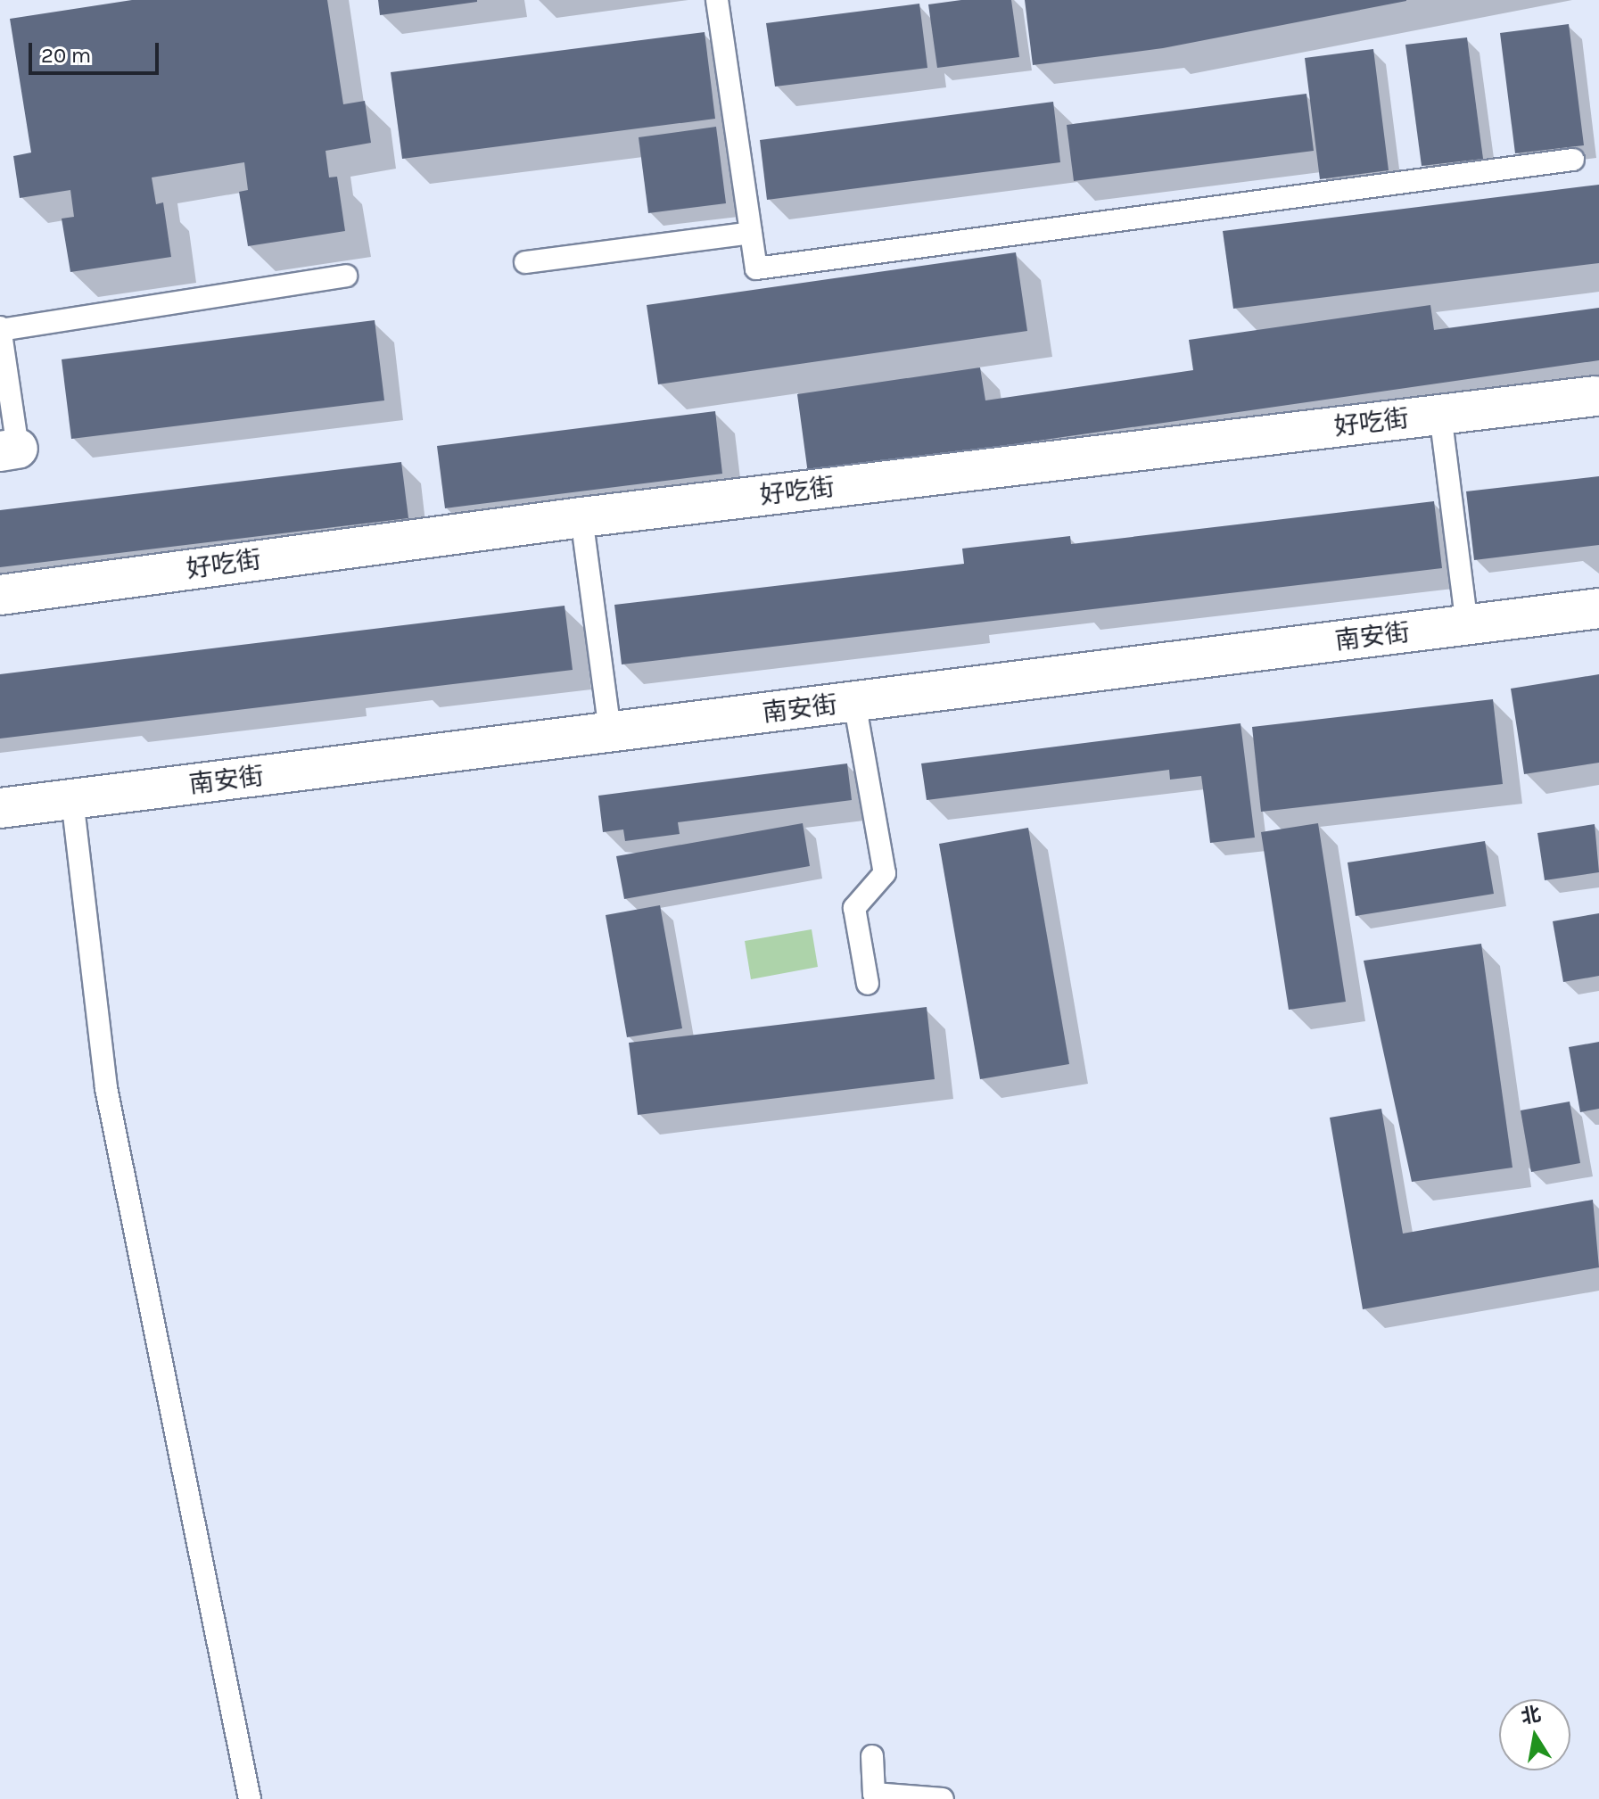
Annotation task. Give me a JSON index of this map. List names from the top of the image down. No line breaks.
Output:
{"streets":{"main road":["好吃街","南安街"]},"scale_bar":"20 m","north":"top"}
